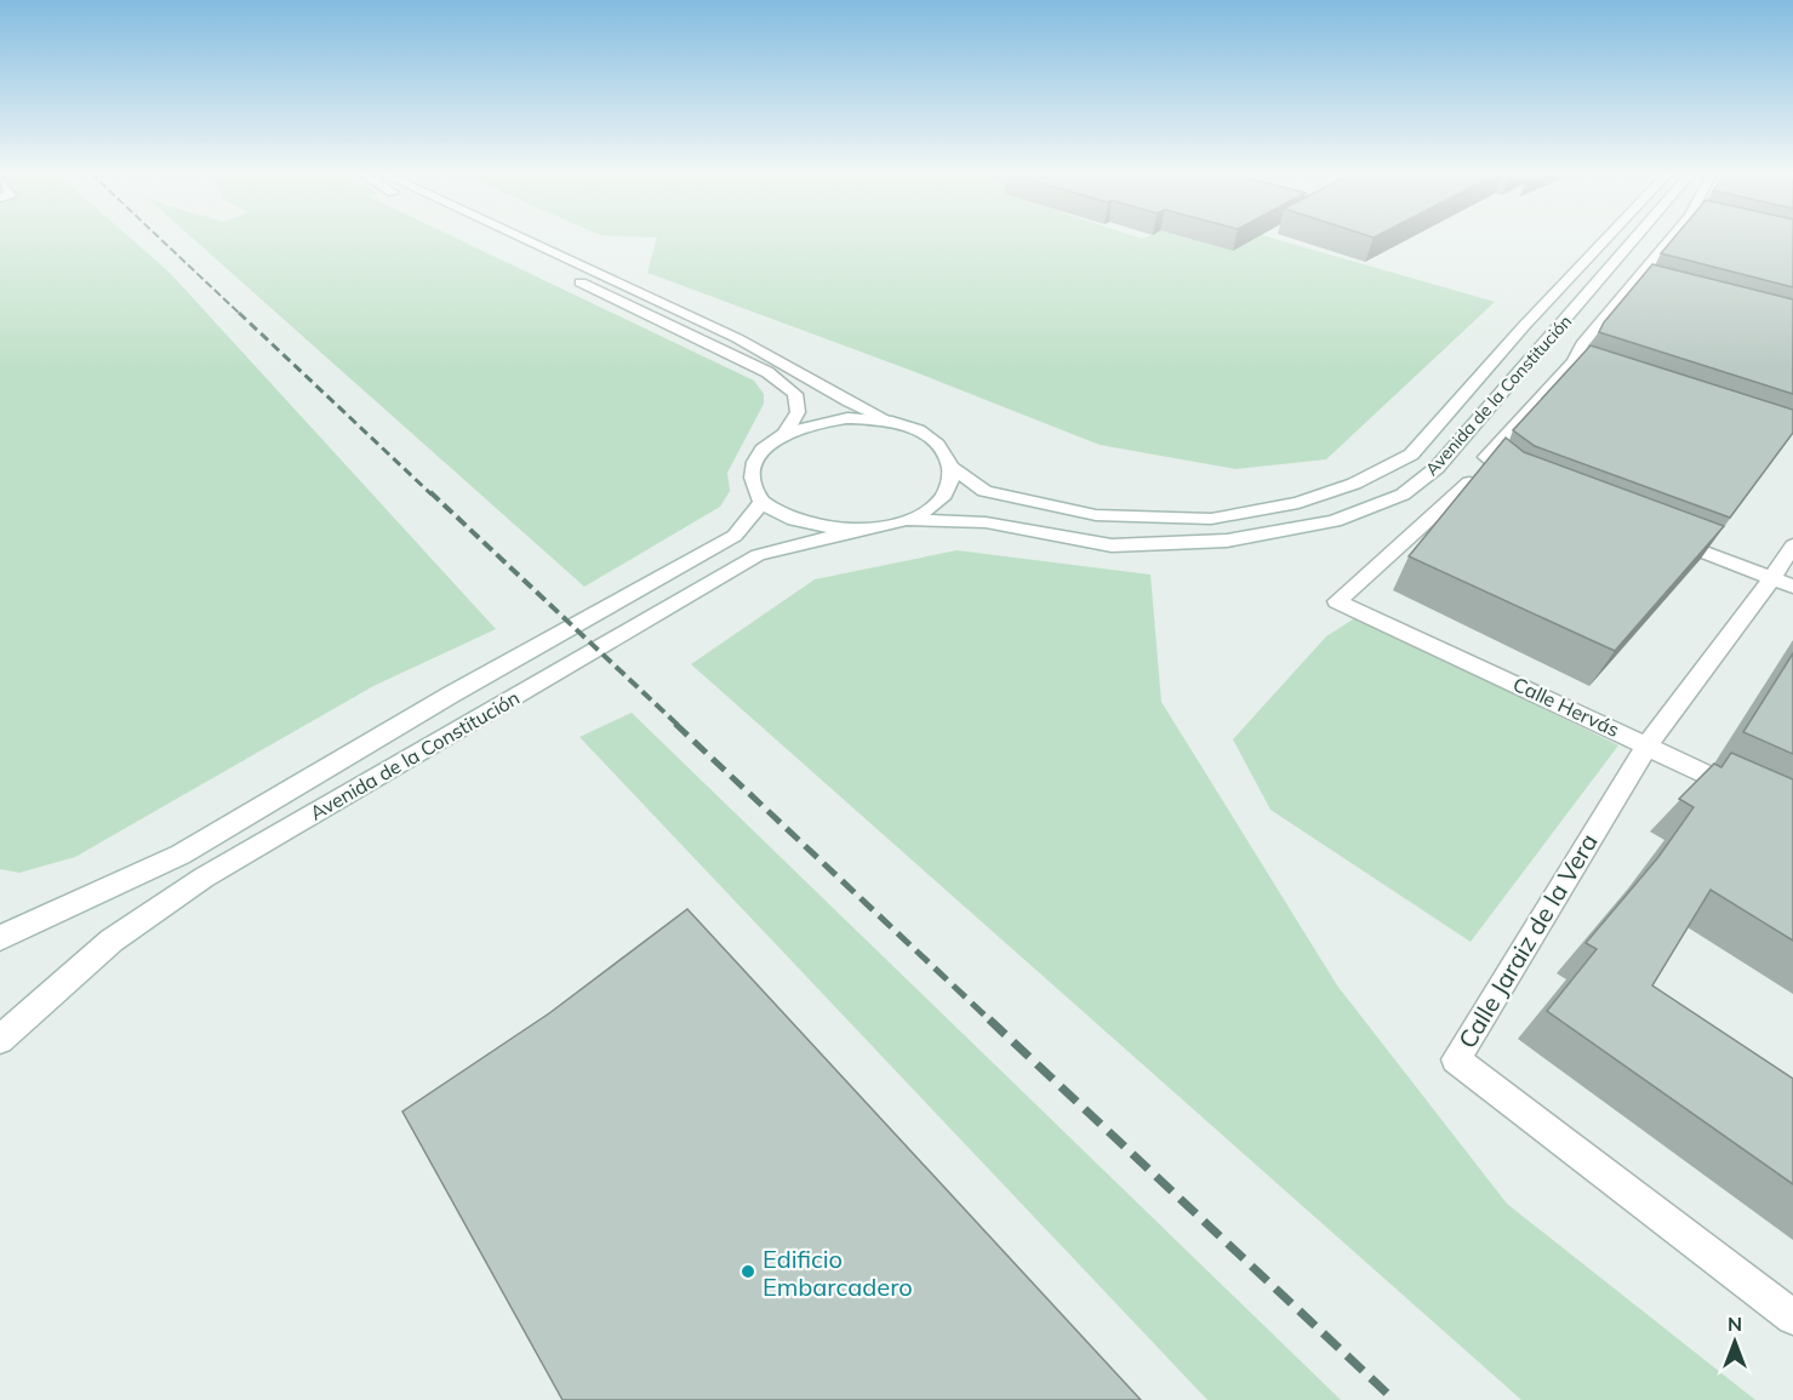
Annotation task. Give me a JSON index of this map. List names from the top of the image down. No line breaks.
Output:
{"streets":{"main road":["Avenida de la Constitución","Calle Hervás","Calle Jaraiz de la Vera"]},"crossings":[["Calle Hervás","Calle Jaraiz de la Vera"]],"places":["Edificio Embarcadero"],"north":"top"}
